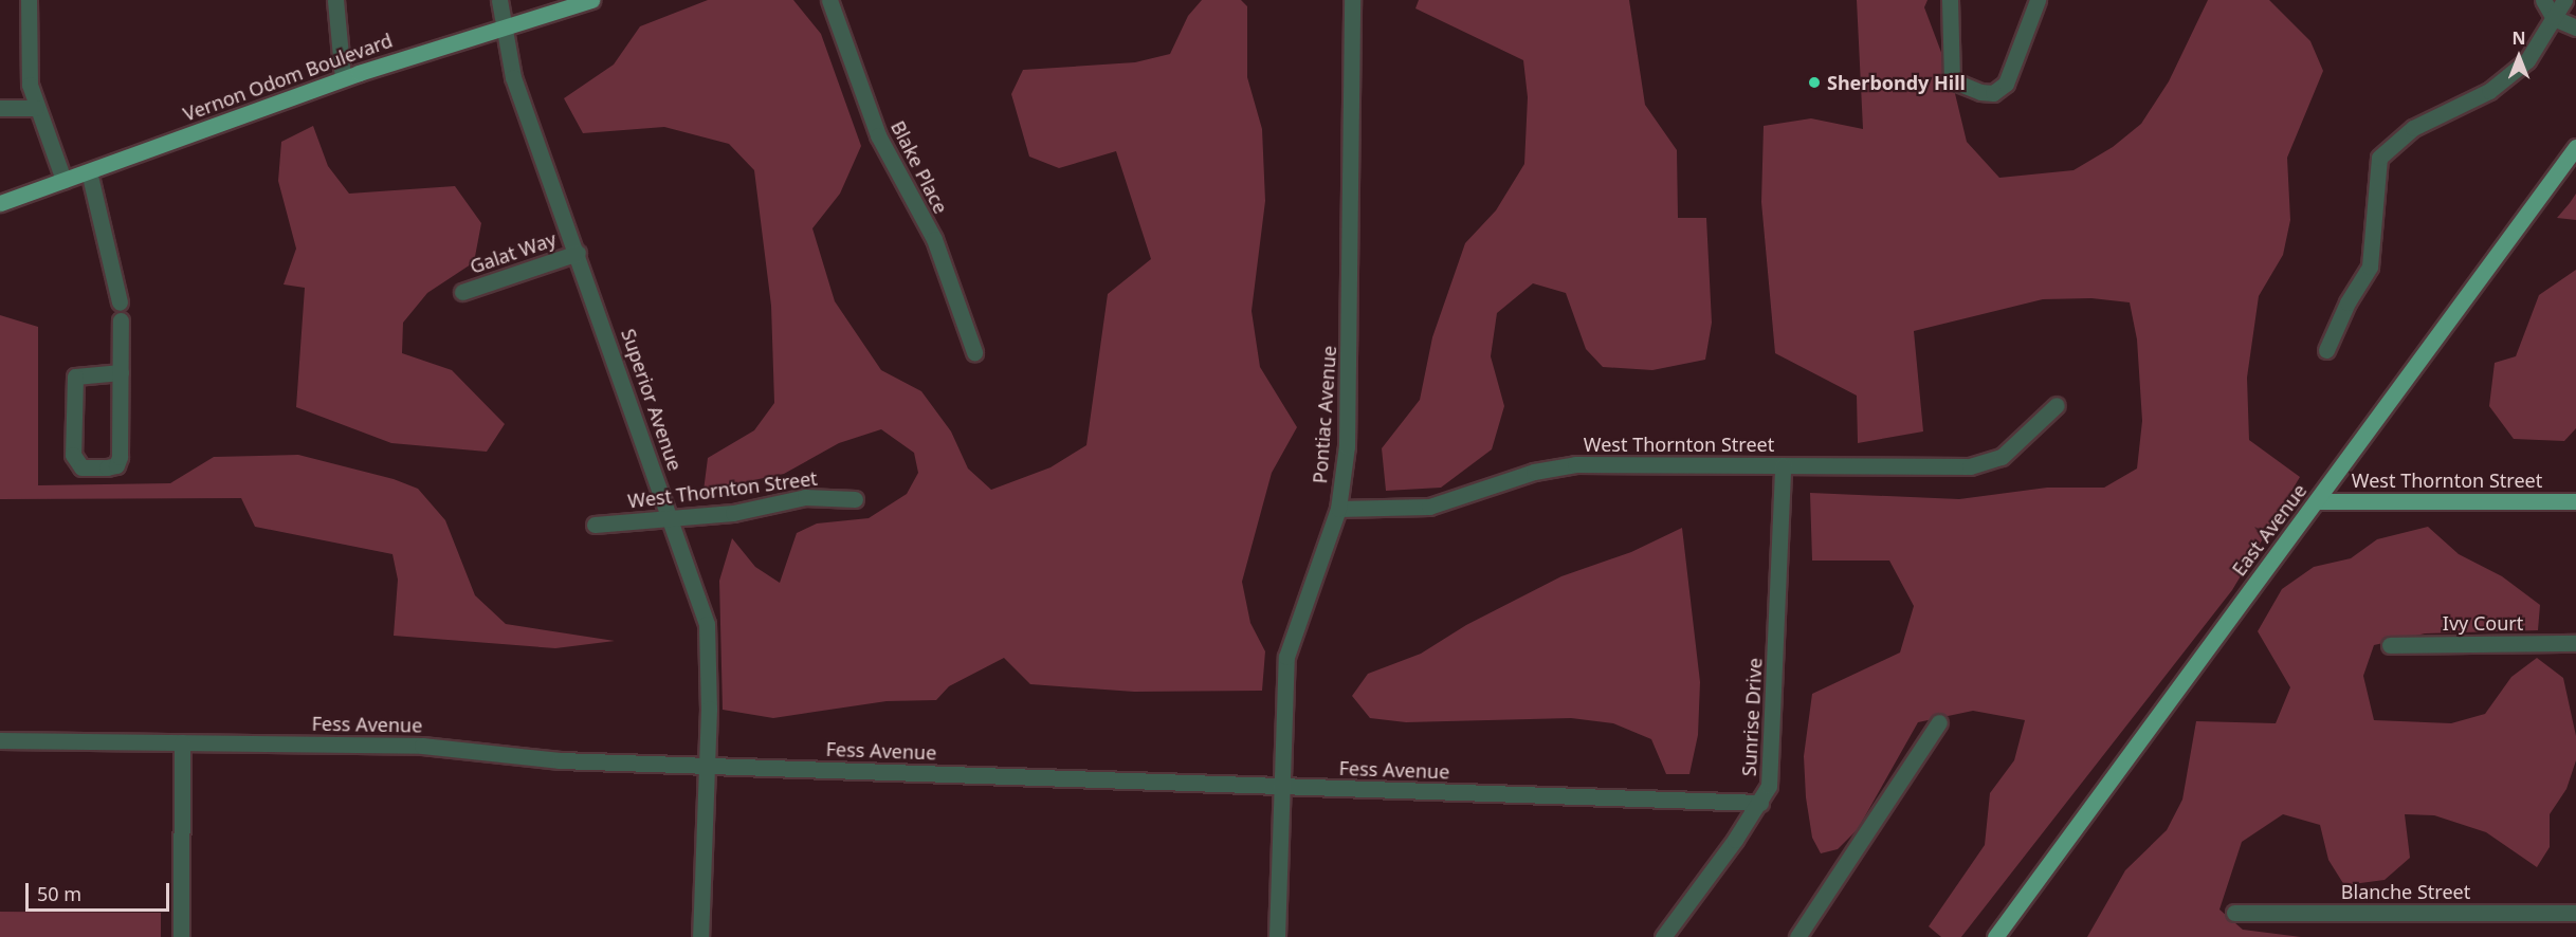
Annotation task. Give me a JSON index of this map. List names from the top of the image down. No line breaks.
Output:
{"streets":{"main road":["Vernon Odom Boulevard","West Thornton Street","East Avenue"],"street":["Blake Place","Galat Way","Superior Avenue","Pontiac Avenue","Ivy Court","Sunrise Drive","Fess Avenue","Blanche Street"]},"crossings":[["Vernon Odom Boulevard","Superior Avenue"],["Galat Way","Superior Avenue"],["Superior Avenue","West Thornton Street"],["Superior Avenue","Fess Avenue"],["Pontiac Avenue","West Thornton Street"],["Pontiac Avenue","Fess Avenue"],["West Thornton Street","East Avenue"],["West Thornton Street","Sunrise Drive"],["Sunrise Drive","Fess Avenue"]],"places":["Sherbondy Hill"],"scale_bar":"50 m","north":"top"}
